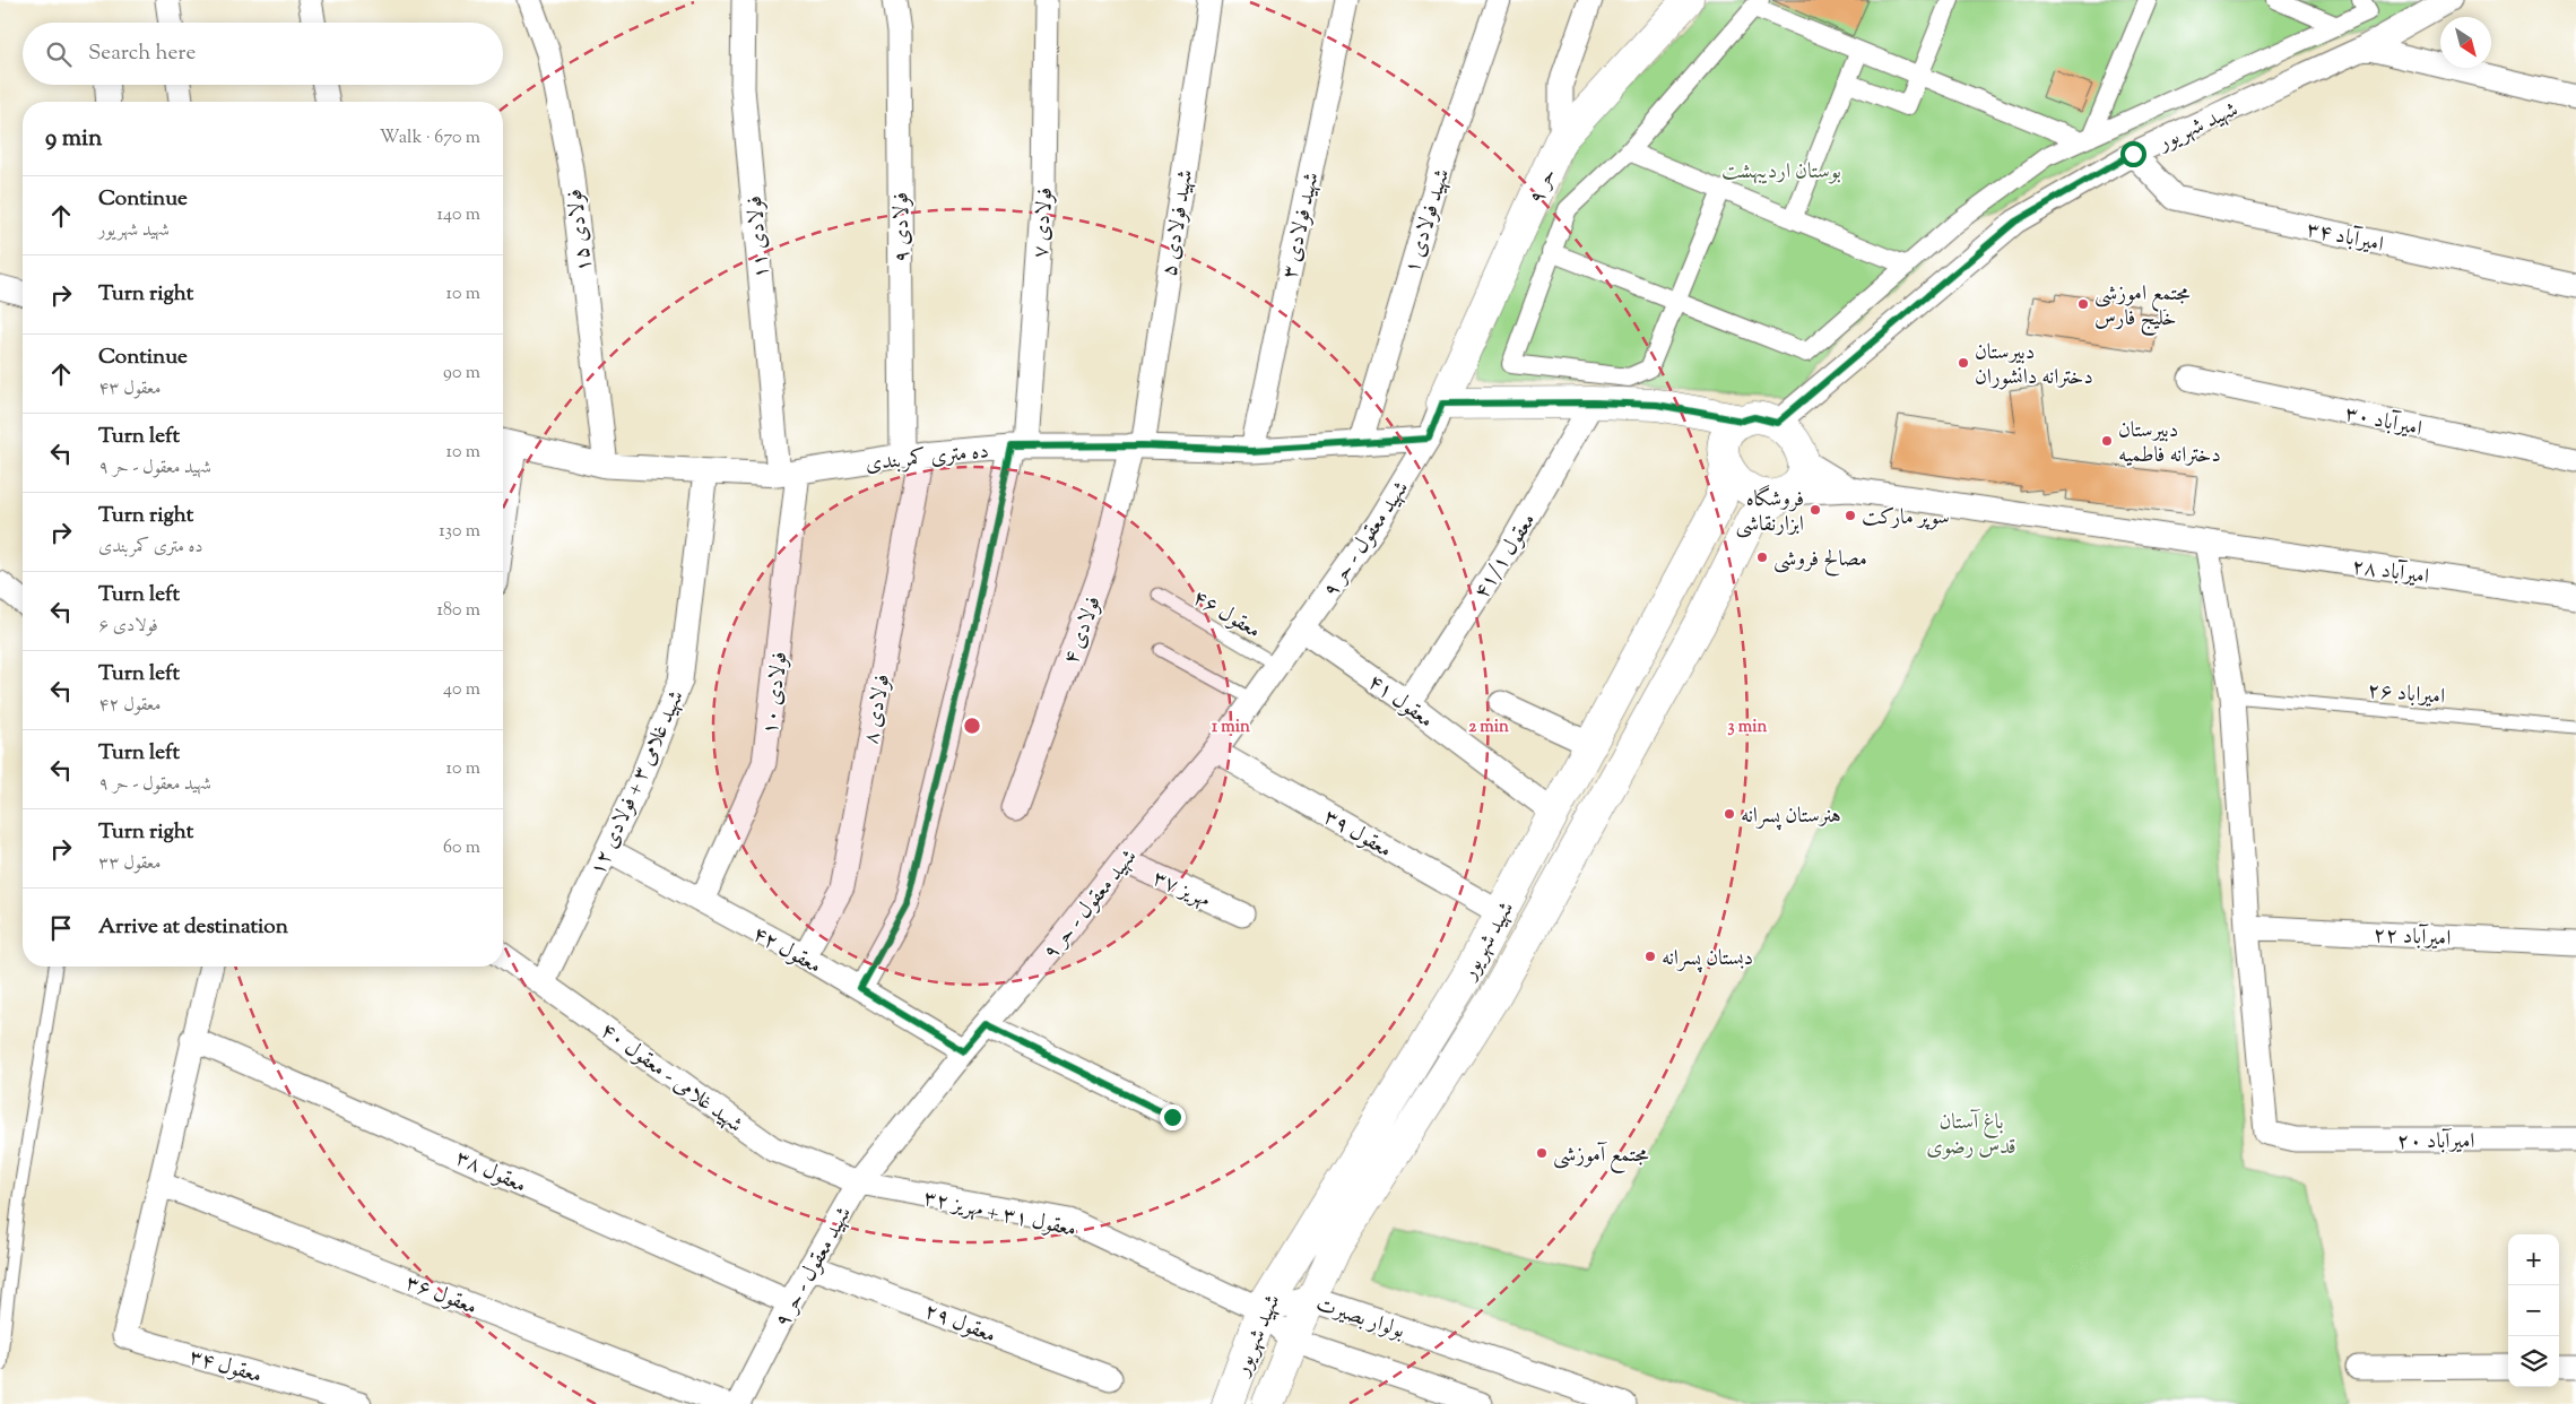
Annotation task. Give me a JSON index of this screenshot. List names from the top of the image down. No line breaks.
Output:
{"streets":{"street":["شهید شهریور","حر ۹","شهید فولادی ۱","فولادی ۷","شهید فولادی ۵","شهید فولادی ۳","فولادی ۹","فولادی ۱۵","امیرآباد ۳۴","فولادی ۱۱","امیرآباد ۳۰","ده متری کمربندی","شهید معقول - حر ۹","معقول ۴۱/۱","امیرآباد ۲۸","فولادی ۴","فولادی ۱۰","معقول ۴۱","فولادی ۸","شهید غلامی ۳ + فولادی ۱۲","معقول ۳۹","مهریز ۳۷","امیرآباد ۲۲","معقول ۴۲","شهید غلامی - معقول ۴۰","امیرآباد ۲۰","معقول ۳۸","معقول ۳۱ + مهریز ۳۲","معقول ۳۶","بولوار بصیرت","معقول ۲۹","معقول ۳۴"],"lane":["معقول ۴۶","امیراباد ۲۶"]},"crossings":[["شهید شهریور","امیرآباد ۳۴"],["شهید شهریور","معقول ۴۱"],["شهید شهریور","معقول ۳۹"],["شهید شهریور","معقول ۳۱ + مهریز ۳۲"],["شهید شهریور","بولوار بصیرت"],["حر ۹","شهید معقول - حر ۹"],["شهید فولادی ۱","ده متری کمربندی"],["فولادی ۷","ده متری کمربندی"],["فولادی ۷","معقول ۴۲"],["شهید فولادی ۵","ده متری کمربندی"],["شهید فولادی ۵","فولادی ۴"],["شهید فولادی ۳","ده متری کمربندی"],["فولادی ۹","ده متری کمربندی"],["فولادی ۹","فولادی ۸"],["فولادی ۱۵","ده متری کمربندی"],["فولادی ۱۱","ده متری کمربندی"],["فولادی ۱۱","فولادی ۱۰"],["ده متری کمربندی","شهید معقول - حر ۹"],["ده متری کمربندی","فولادی ۴"],["ده متری کمربندی","فولادی ۱۰"],["ده متری کمربندی","فولادی ۸"],["ده متری کمربندی","شهید غلامی ۳ + فولادی ۱۲"],["شهید معقول - حر ۹","معقول ۴۶"],["شهید معقول - حر ۹","معقول ۴۱"],["شهید معقول - حر ۹","معقول ۳۹"],["شهید معقول - حر ۹","مهریز ۳۷"],["شهید معقول - حر ۹","معقول ۴۲"],["شهید معقول - حر ۹","شهید غلامی - معقول ۴۰"],["شهید معقول - حر ۹","معقول ۳۸"],["شهید معقول - حر ۹","معقول ۳۱ + مهریز ۳۲"],["شهید معقول - حر ۹","معقول ۲۹"],["معقول ۴۱/۱","معقول ۴۱"],["فولادی ۱۰","معقول ۴۲"],["فولادی ۸","معقول ۴۲"],["شهید غلامی ۳ + فولادی ۱۲","معقول ۴۲"],["شهید غلامی ۳ + فولادی ۱۲","شهید غلامی - معقول ۴۰"],["امیرآباد ۲۲","امیرآباد ۲۰"],["شهید غلامی - معقول ۴۰","معقول ۳۱ + مهریز ۳۲"],["معقول ۳۱ + مهریز ۳۲","بولوار بصیرت"],["معقول ۳۶","معقول ۳۴"]],"parks":["بوستان اردیبهشت","باغ آستان قدس رضوی"],"places":["مجتمع اموزشی خلیج فارس","دبیرستان دخترانه دانشوران","دبیرستان دخترانه فاطمیه","فروشگاه ابزارنقاشی","سوپر مارکت","مصالح فروشی","هنرستان پسرانه","دبستان پسرانه","مجتمع آموزشی"],"north":"bottom right","page":{"search":"Search here","heading":["9 min","Walk · 670 m"],"list":[["Continue","شهید شهریور","140 m"],["Turn right","10 m"],["Continue","معقول ۴۳","90 m"],["Turn left","شهید معقول - حر ۹","10 m"],["Turn right","ده متری کمربندی","130 m"],["Turn left","فولادی ۶","180 m"],["Turn left","معقول ۴۲","40 m"],["Turn left","شهید معقول - حر ۹","10 m"],["Turn right","معقول ۳۳","60 m"],"Arrive at destination"],"map_buttons":["+","−"]},"rings":["1 min","2 min","3 min"]}
